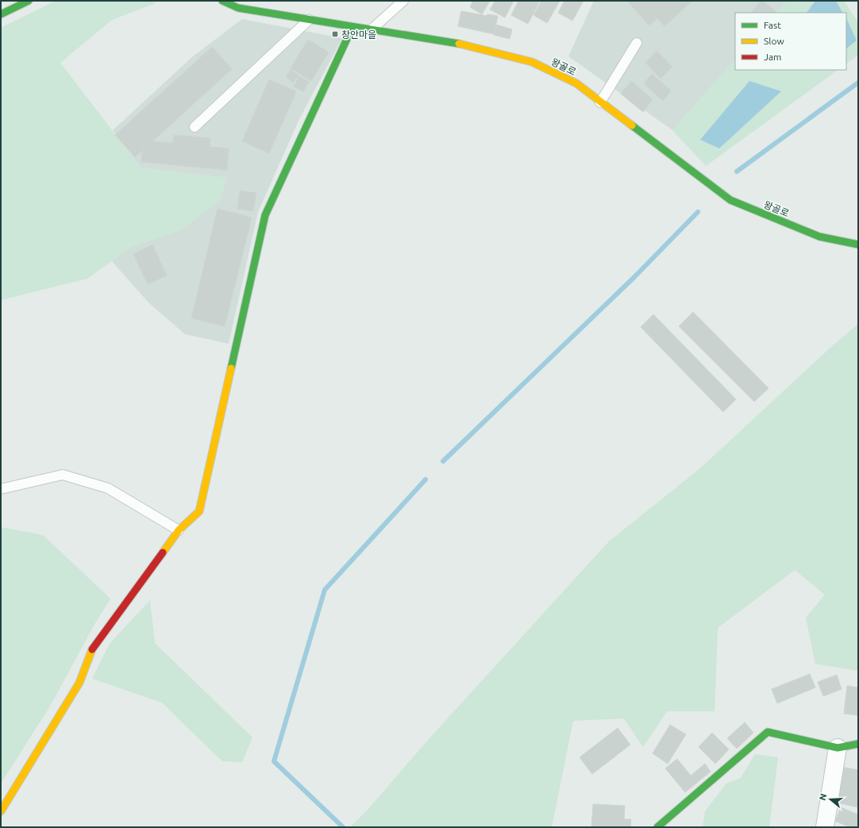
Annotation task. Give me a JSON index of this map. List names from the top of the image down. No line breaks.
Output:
{"streets":{"main road":["왕골로"]},"places":{"transit":["창안마을"]},"legend":["Fast","Slow","Jam"],"north":"left"}
